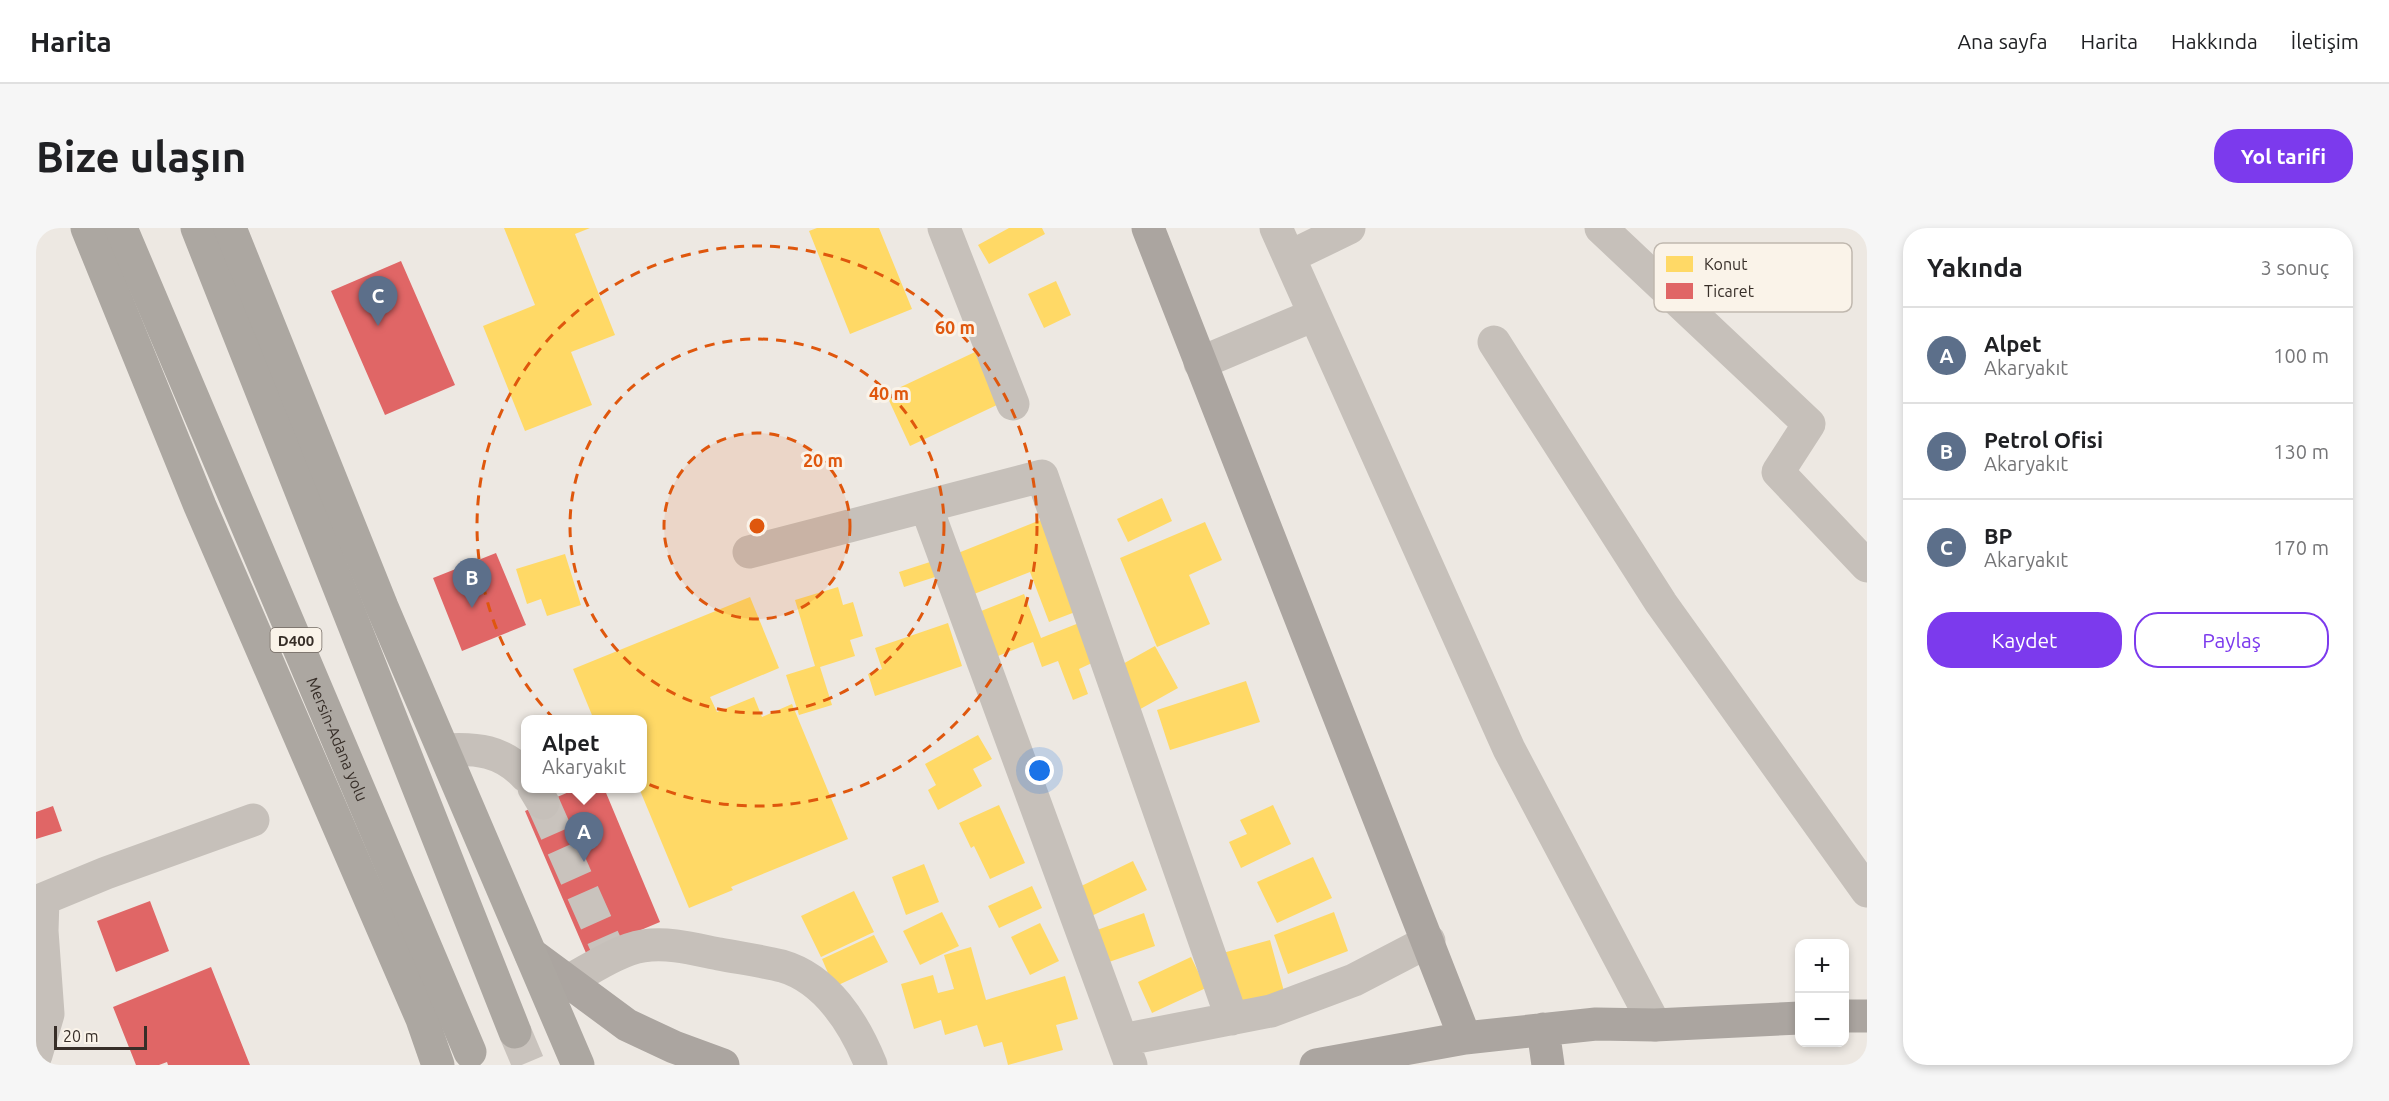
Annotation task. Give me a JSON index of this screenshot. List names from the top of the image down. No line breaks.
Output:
{"streets":{"highway":["D400","Mersin-Adana yolu"]},"legend":["Konut","Ticaret"],"scale_bar":"20 m","page":{"header":"Harita","nav":["Ana sayfa","Harita","Hakkında","İletişim"],"buttons":["Yol tarifi",["Kaydet","Paylaş"]],"title":"Bize ulaşın","heading":["Yakında","3 sonuç"],"pins":["C","B","A"],"list":[{"mark":"A","name":"Alpet","note":"Akaryakıt","value":"100 m"},{"mark":"B","name":"Petrol Ofisi","note":"Akaryakıt","value":"130 m"},{"mark":"C","name":"BP","note":"Akaryakıt","value":"170 m"}],"popup":["Alpet","Akaryakıt"],"map_buttons":["+","−"],"scale":"20 m"},"rings":["60 m","40 m","20 m"]}
